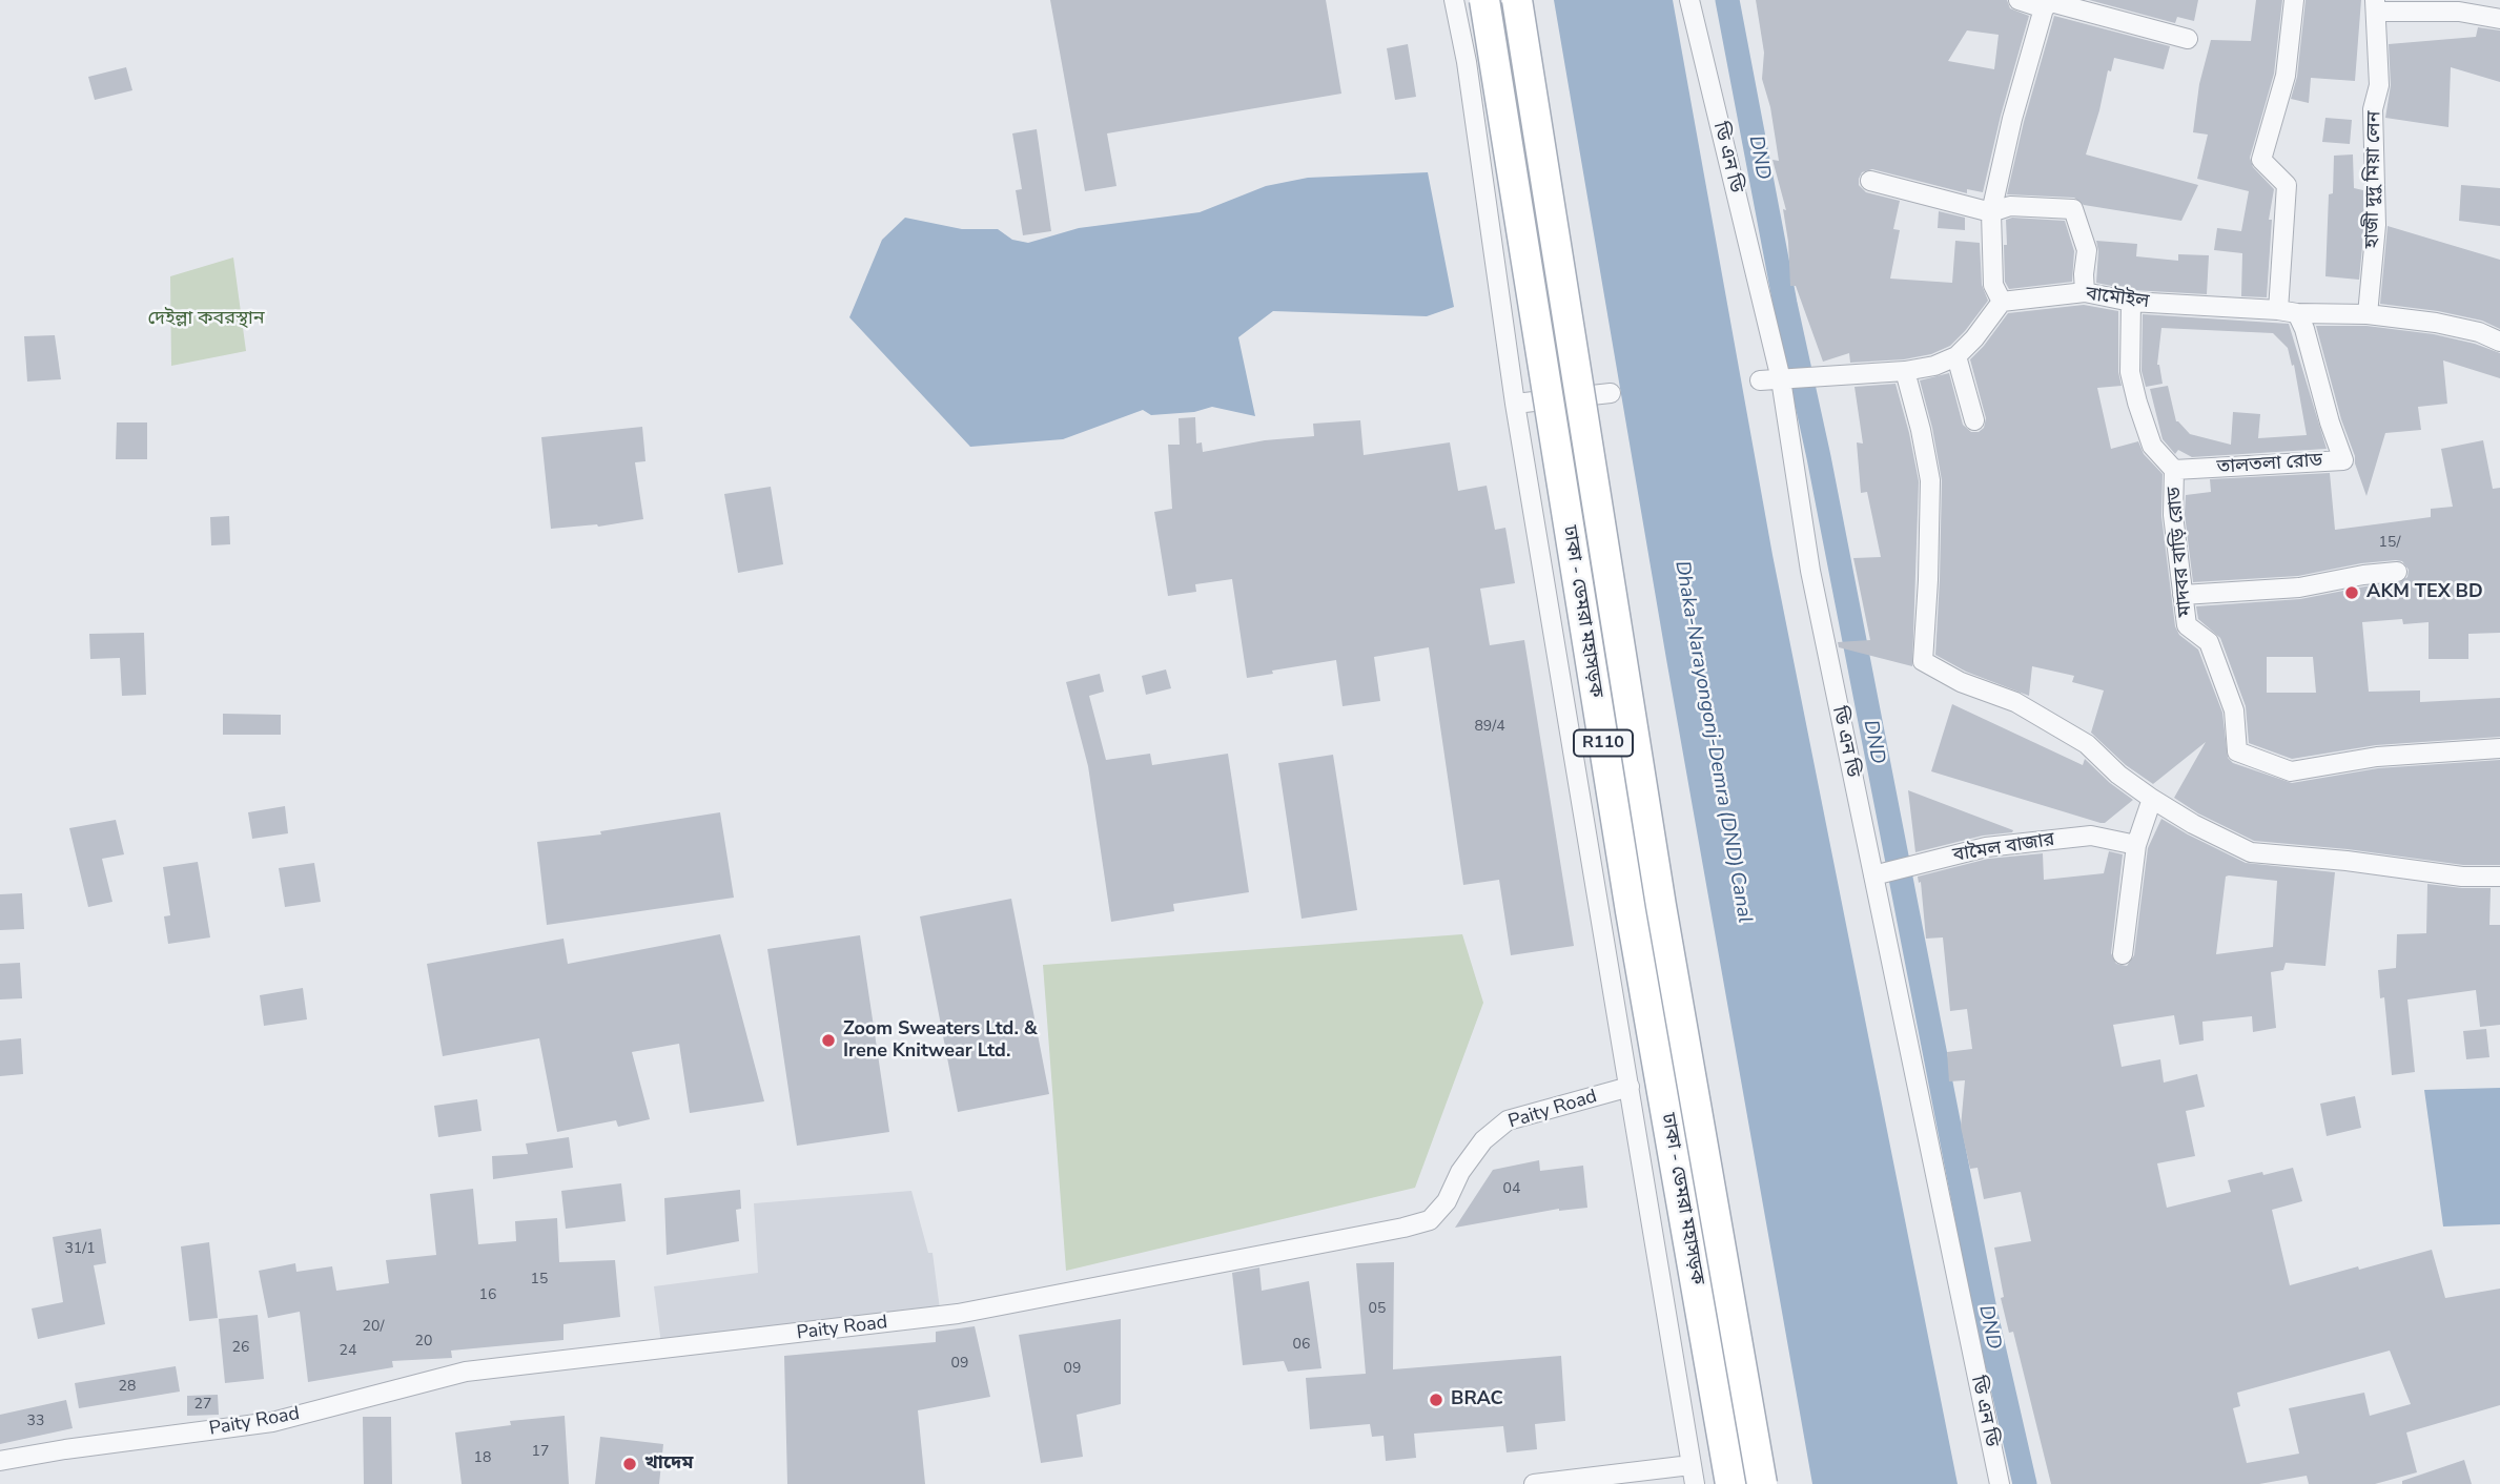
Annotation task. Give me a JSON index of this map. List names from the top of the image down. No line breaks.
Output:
{"streets":{"main road":["ঢাকা - ডেমরা মহাসড়ক","R110"],"street":["ডি এন ডি","হাজী দুদু মিয়া লেন","বামৌইল","তালতলা রোড","মাদবর বাড়ি রোড","বামৈল বাজার","Paity Road"]},"crossings":[["ডি এন ডি","বামৈল বাজার"],["হাজী দুদু মিয়া লেন","বামৌইল"],["বামৌইল","তালতলা রোড"],["বামৌইল","মাদবর বাড়ি রোড"],["তালতলা রোড","মাদবর বাড়ি রোড"]],"water":["DND","Dhaka-Narayongonj-Demra (DND) Canal"],"parks":["দেইল্লা কবরস্থান"],"places":["AKM TEX BD","Zoom Sweaters Ltd. & Irene Knitwear Ltd.","BRAC","খাদেম"],"house_numbers":["15/","89/4","04","31/1","15","16","05","20/","20","06","26","24","09","09","28","27","33","17","18"]}
